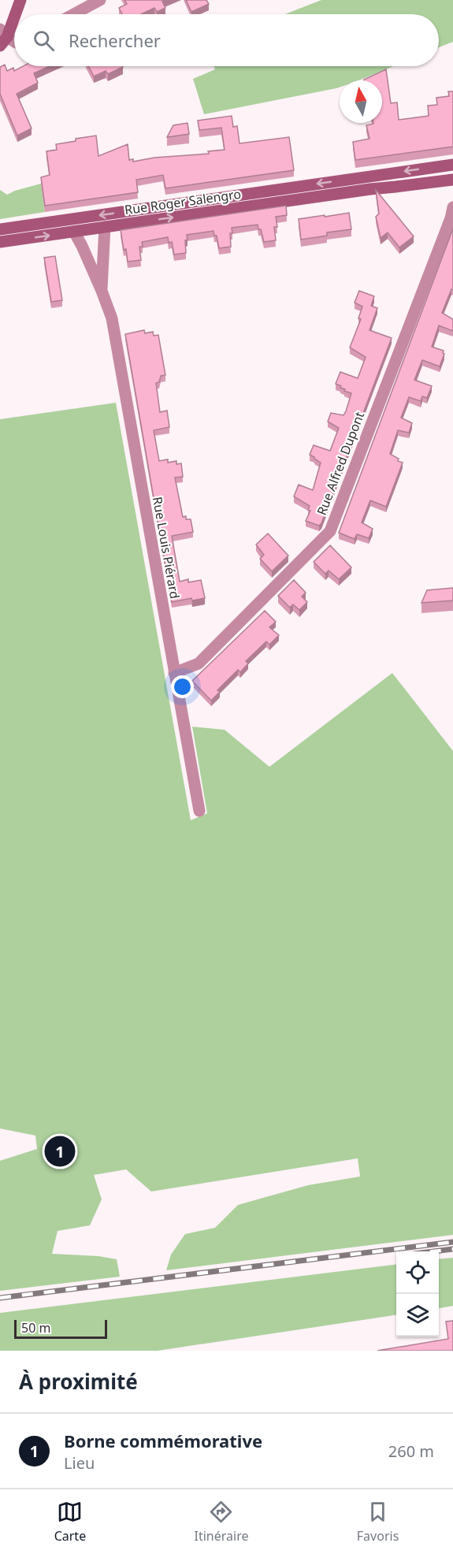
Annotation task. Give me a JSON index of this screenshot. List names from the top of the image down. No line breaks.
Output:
{"streets":{"main road":["Rue Roger Salengro"],"street":["Rue Alfred Dupont","Rue Louis Piérard"]},"crossings":[["Rue Roger Salengro","Rue Louis Piérard"],["Rue Alfred Dupont","Rue Louis Piérard"]],"scale_bar":"50 m","north":"top","page":{"search":"Rechercher","pins":"1","scale":"50 m","heading":"À proximité","list":[{"mark":"1","name":"Borne commémorative","note":"Lieu","value":"260 m"}],"nav":["Carte","Itinéraire","Favoris"]}}
